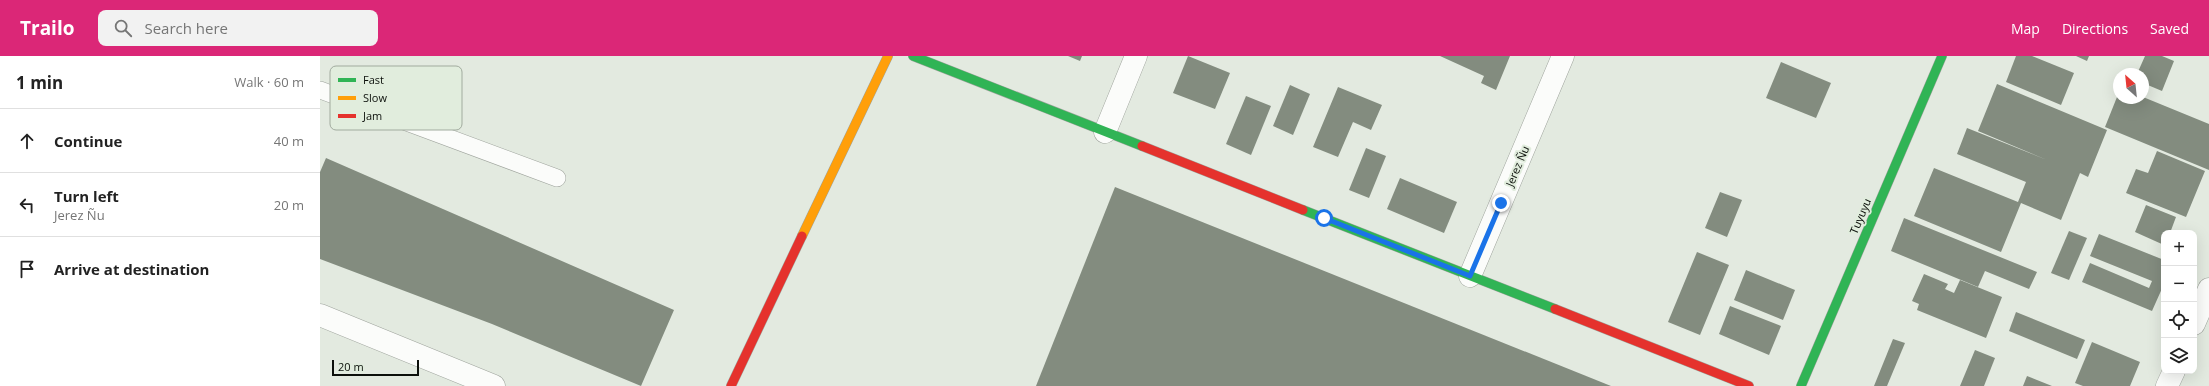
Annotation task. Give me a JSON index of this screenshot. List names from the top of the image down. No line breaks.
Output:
{"streets":{"street":["Jerez Ñu","Tuyuyu"]},"legend":["Fast","Slow","Jam"],"scale_bar":"20 m","north":"top left","page":{"header":"Trailo","search":"Search here","nav":["Map","Directions","Saved"],"heading":["1 min","Walk · 60 m"],"list":[["Continue","40 m"],["Turn left","Jerez Ñu","20 m"],"Arrive at destination"],"map_buttons":["+","−"],"scale":"20 m"}}
